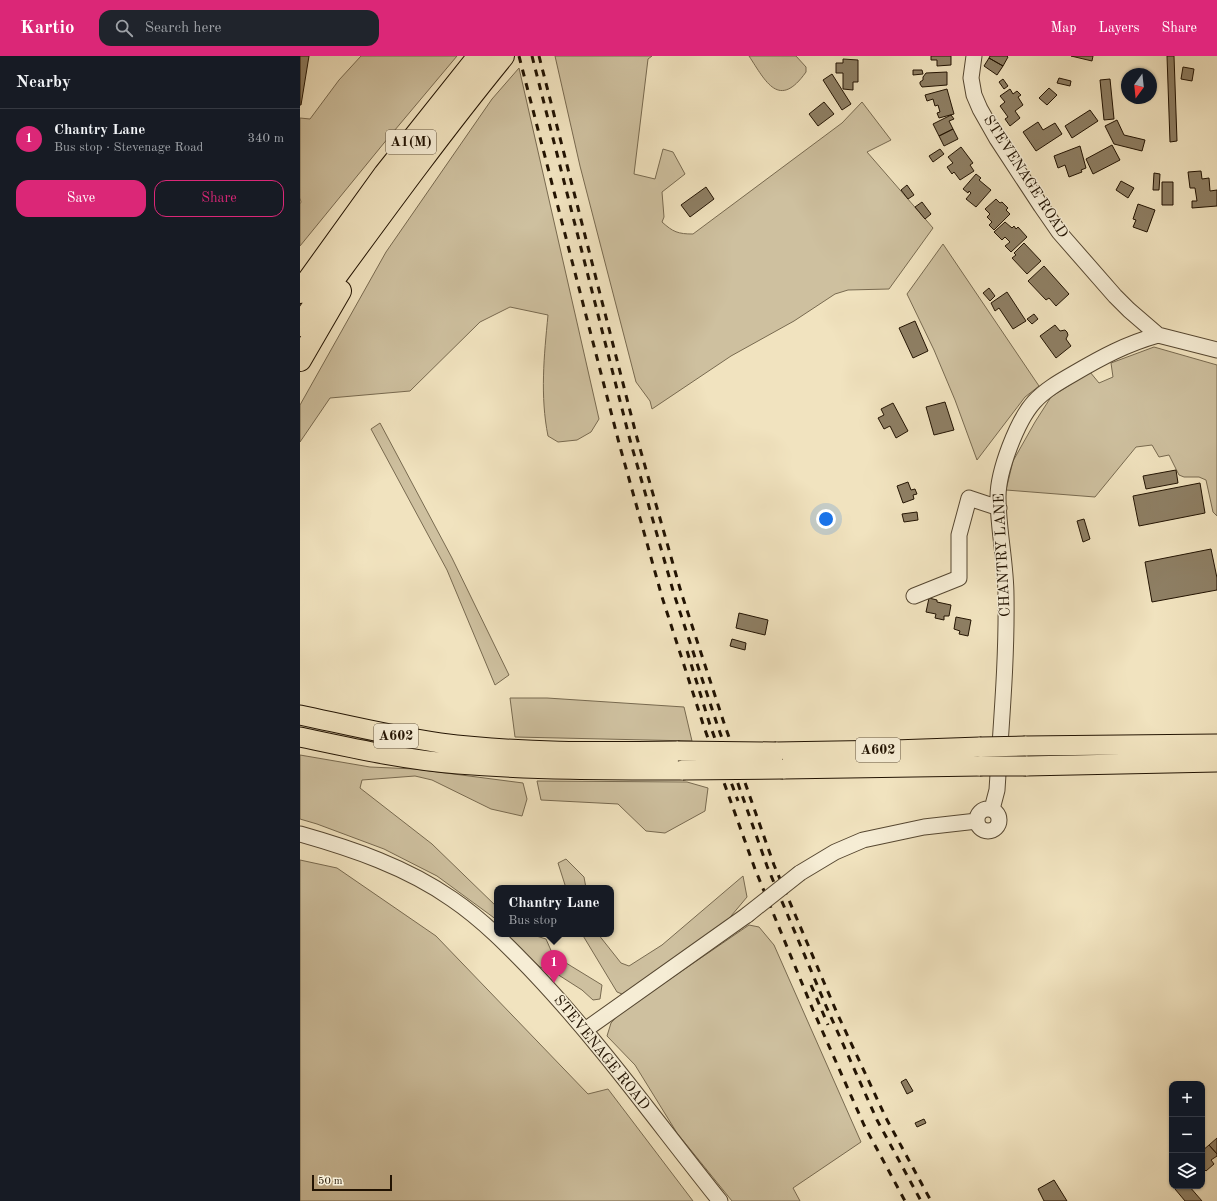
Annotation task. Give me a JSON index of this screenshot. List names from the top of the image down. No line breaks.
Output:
{"streets":{"highway":["A1(M)"],"main road":["A602"],"street":["STEVENAGE ROAD","CHANTRY LANE"]},"crossings":[["STEVENAGE ROAD","CHANTRY LANE"]],"scale_bar":"50 m","north":"bottom","page":{"header":"Kartio","search":"Search here","nav":["Map","Layers","Share"],"heading":"Nearby","list":[{"mark":"1","name":"Chantry Lane","note":"Bus stop · Stevenage Road","value":"340 m"}],"buttons":["Save","Share"],"popup":["Chantry Lane","Bus stop"],"pins":"1","map_buttons":["+","−"],"scale":"50 m"}}
